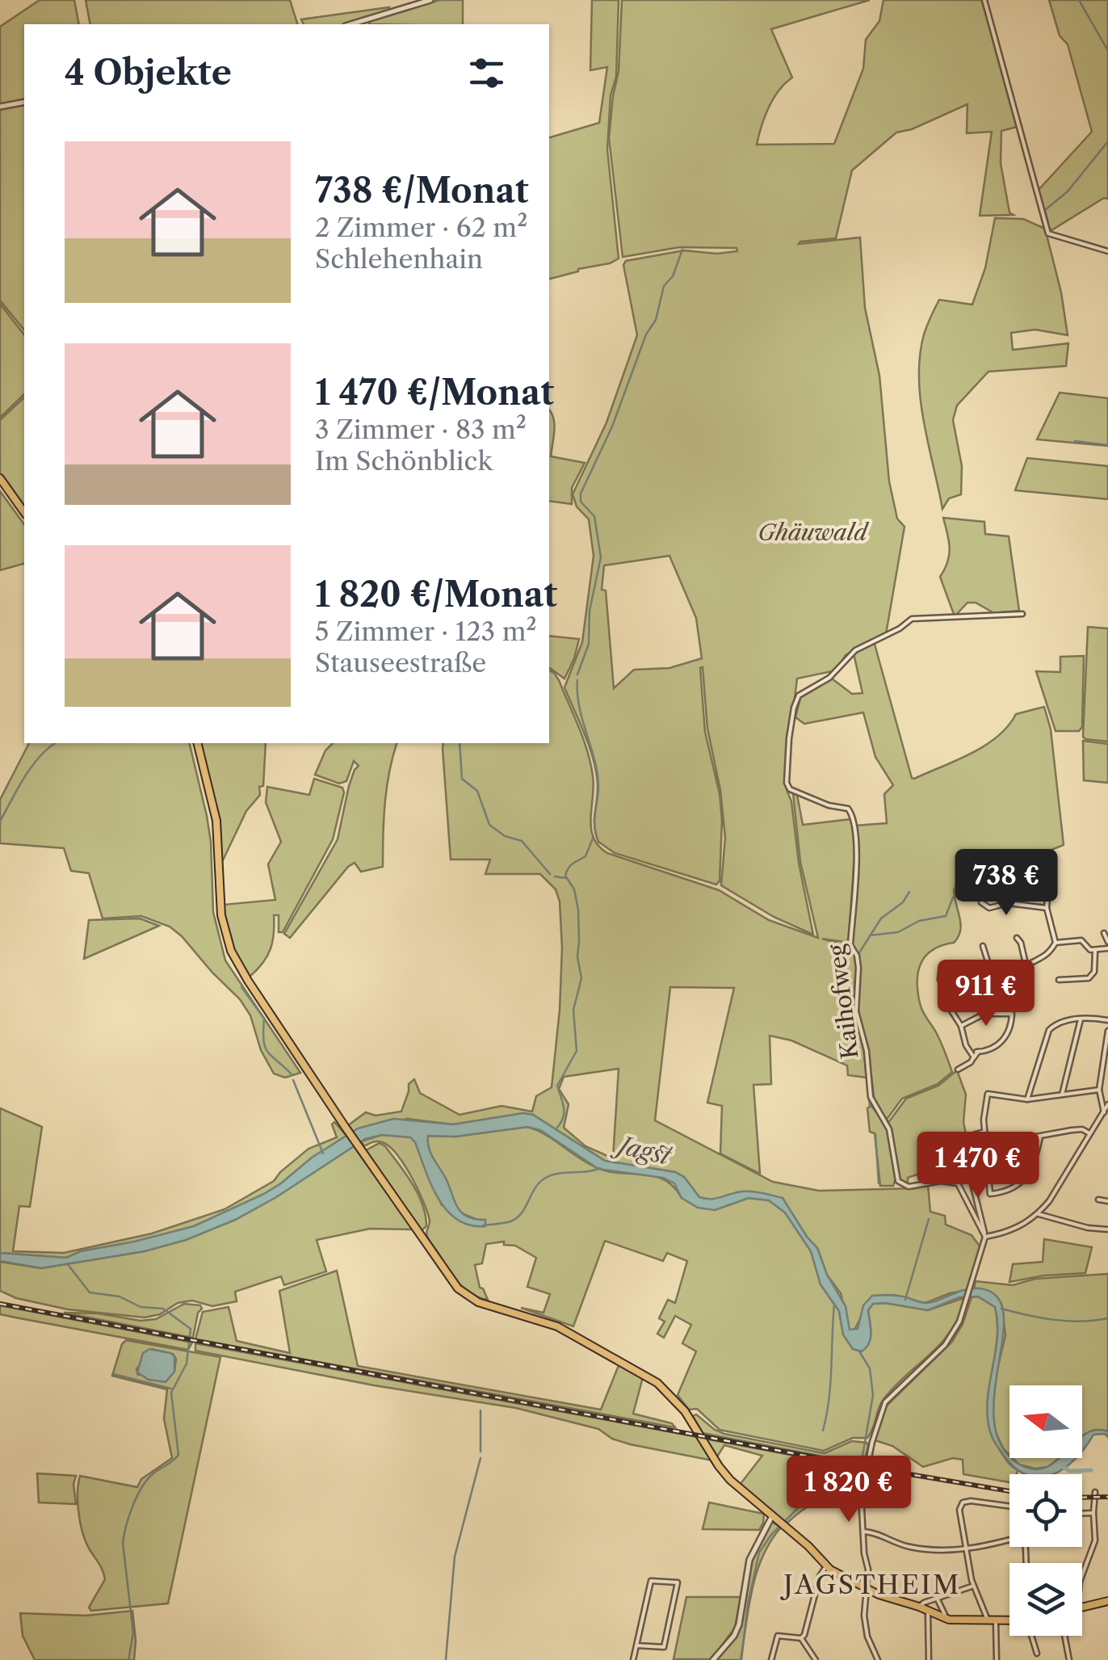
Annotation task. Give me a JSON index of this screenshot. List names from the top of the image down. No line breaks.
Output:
{"streets":{"street":["Kaihofweg"]},"districts":["JAGSTHEIM"],"water":["Jagst"],"parks":["Ghäuwald"],"north":"left","page":{"heading":"4 Objekte","list":[{"name":"738 €/Monat","note":"2 Zimmer · 62 m² · Schlehenhain"},{"name":"1 470 €/Monat","note":"3 Zimmer · 83 m² · Im Schönblick"},{"name":"1 820 €/Monat","note":"5 Zimmer · 123 m² · Stauseestraße"}],"price":["738 €","911 €","1 470 €","1 820 €"]}}
